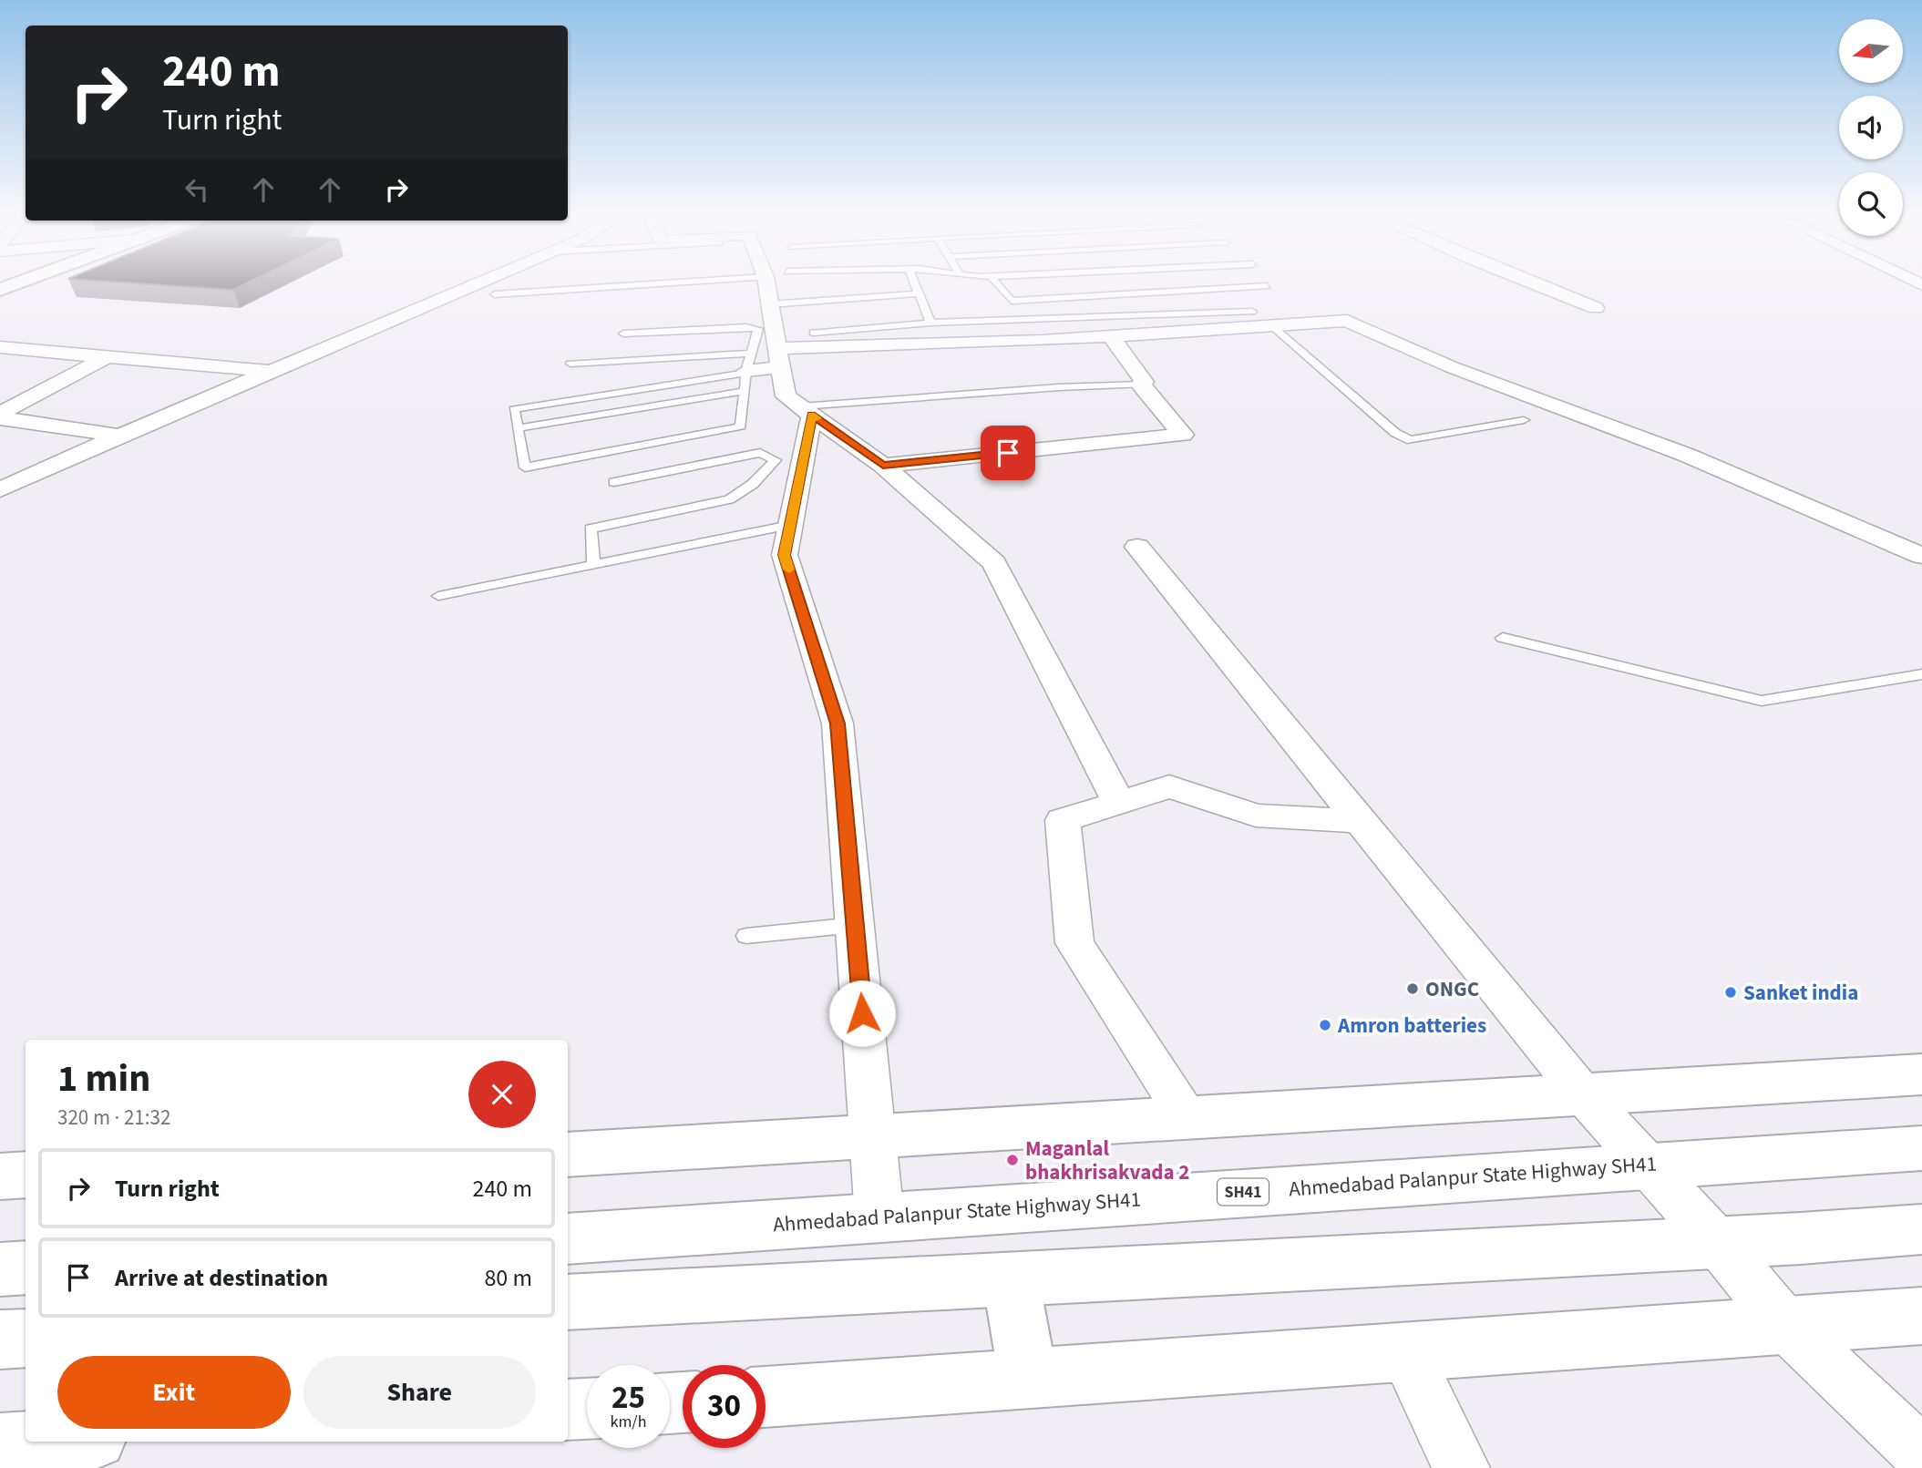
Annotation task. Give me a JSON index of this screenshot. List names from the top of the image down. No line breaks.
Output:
{"streets":{"main road":["Ahmedabad Palanpur State Highway SH41","SH41"]},"places":["ONGC","Sanket india","Amron batteries","Maganlal bhakhrisakvada 2"],"north":"left","page":{"turn":["240 m","Turn right"],"heading":["1 min","320 m · 21:32"],"list":[{"name":"Turn right","value":"240 m"},{"name":"Arrive at destination","value":"80 m"}],"buttons":["Exit","Share"],"speed":"25 km/h","limit":"30"}}
